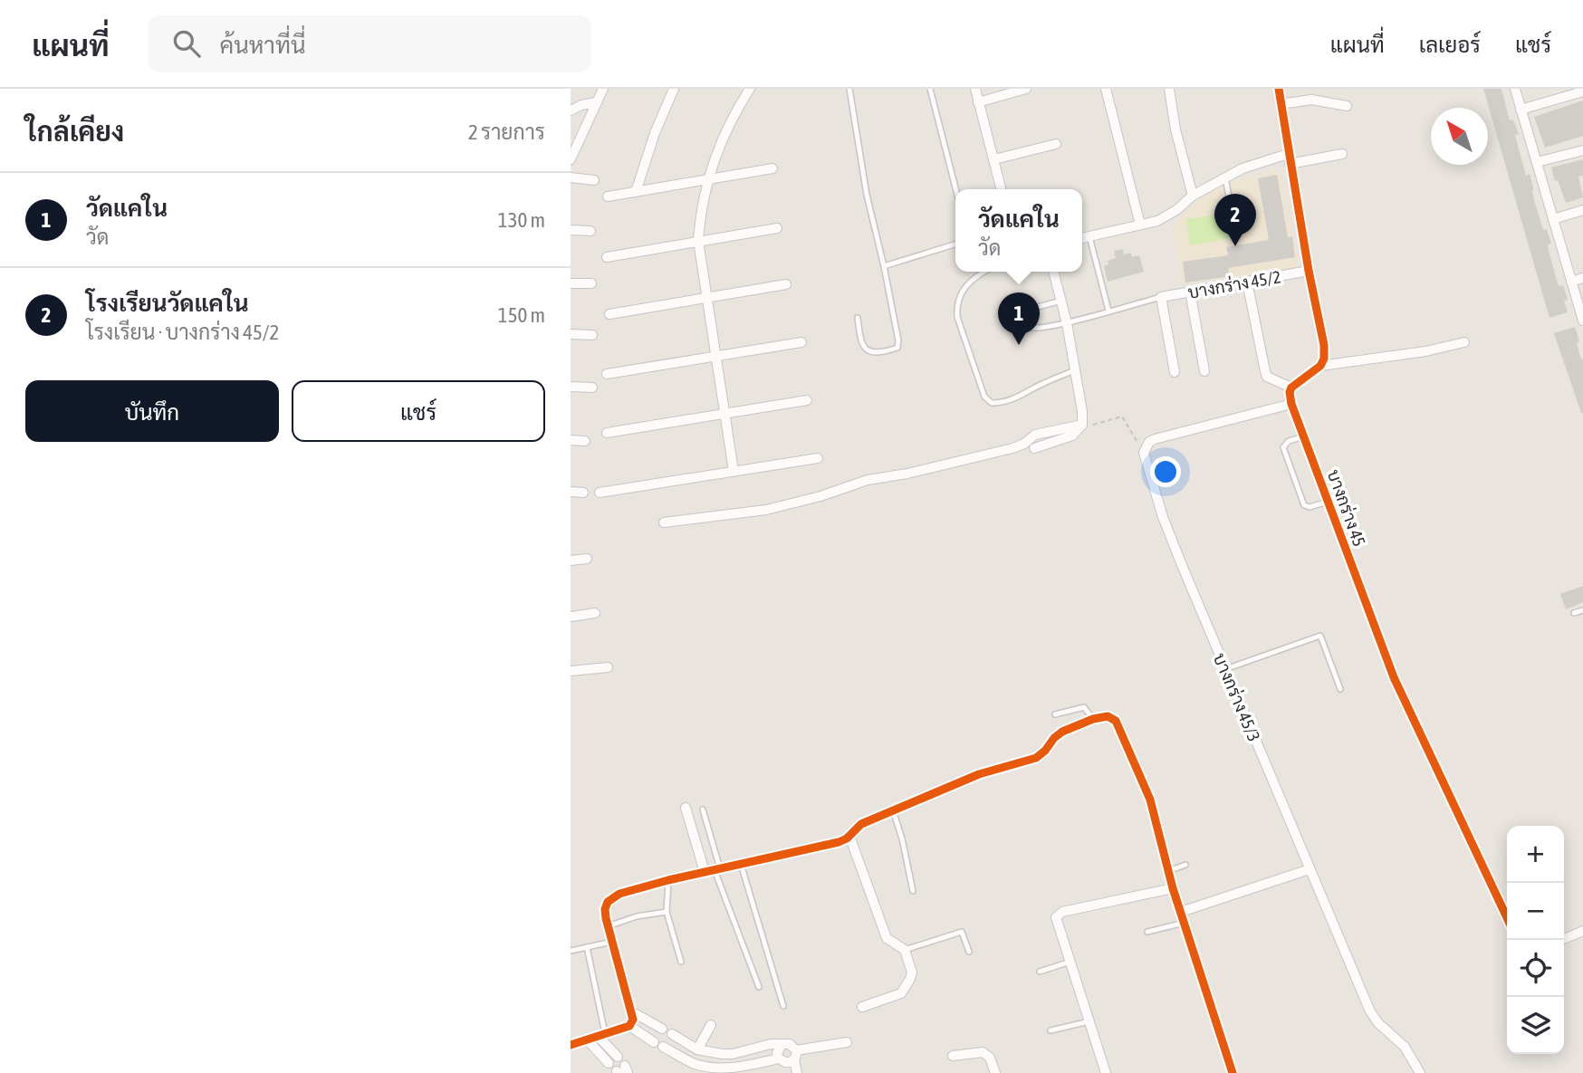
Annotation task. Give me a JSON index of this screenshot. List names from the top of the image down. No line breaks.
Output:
{"streets":{"street":["บางกร่าง 45/2","บางกร่าง 45","บางกร่าง 45/3"]},"north":"top left","page":{"header":"แผนที่","search":"ค้นหาที่นี่","nav":["แผนที่","เลเยอร์","แชร์"],"heading":["ใกล้เคียง","2 รายการ"],"list":[{"mark":"1","name":"วัดแคใน","note":"วัด","value":"130 m"},{"mark":"2","name":"โรงเรียนวัดแคใน","note":"โรงเรียน · บางกร่าง 45/2","value":"150 m"}],"popup":["วัดแคใน","วัด"],"pins":["2","1"],"buttons":["บันทึก","แชร์"],"map_buttons":["+","−"]}}
